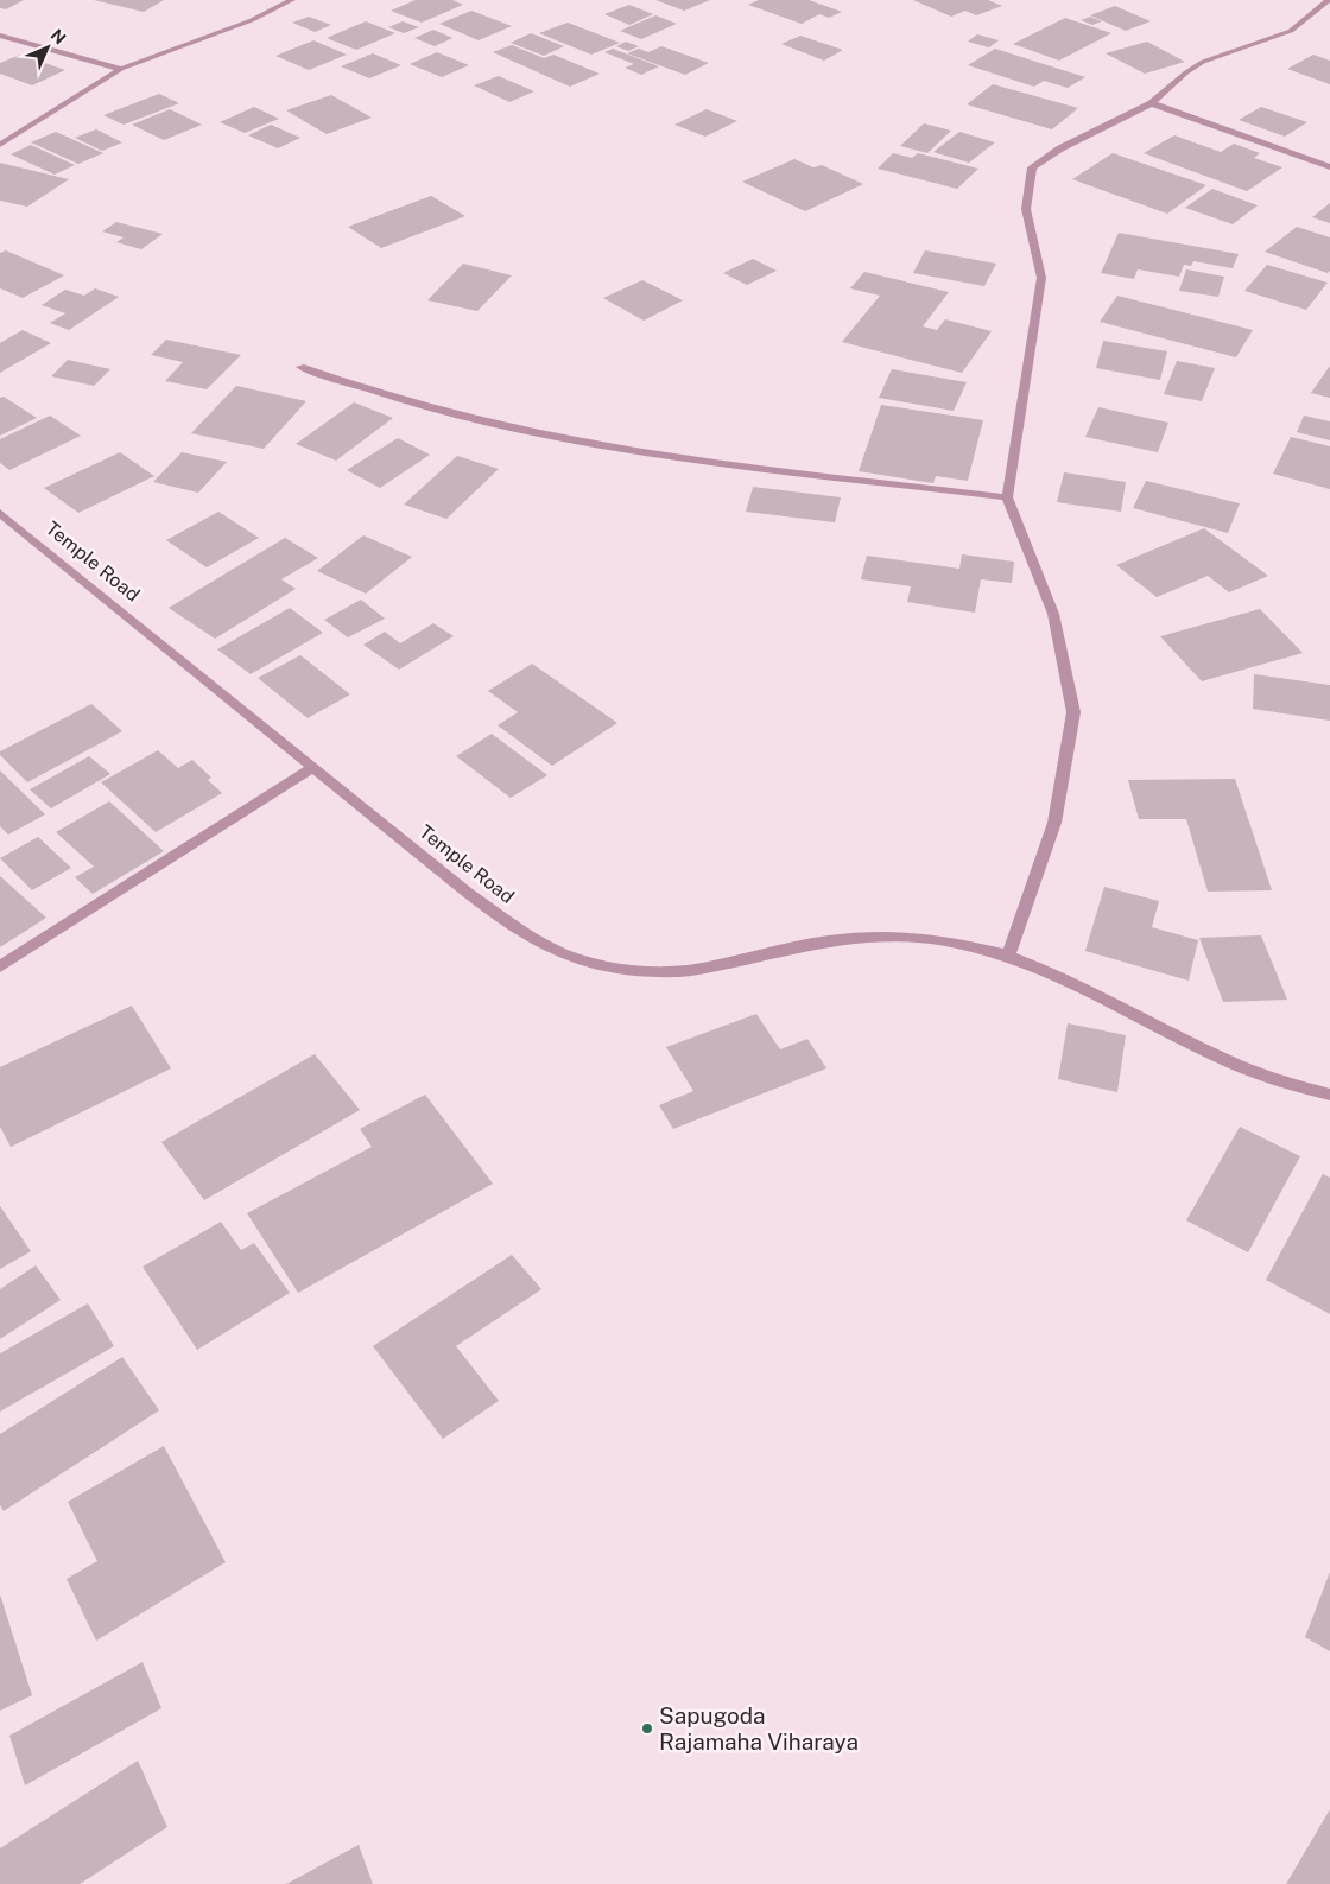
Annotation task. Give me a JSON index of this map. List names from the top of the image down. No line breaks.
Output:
{"streets":{"street":["Temple Road"]},"places":["Sapugoda Rajamaha Viharaya"],"north":"top right"}
